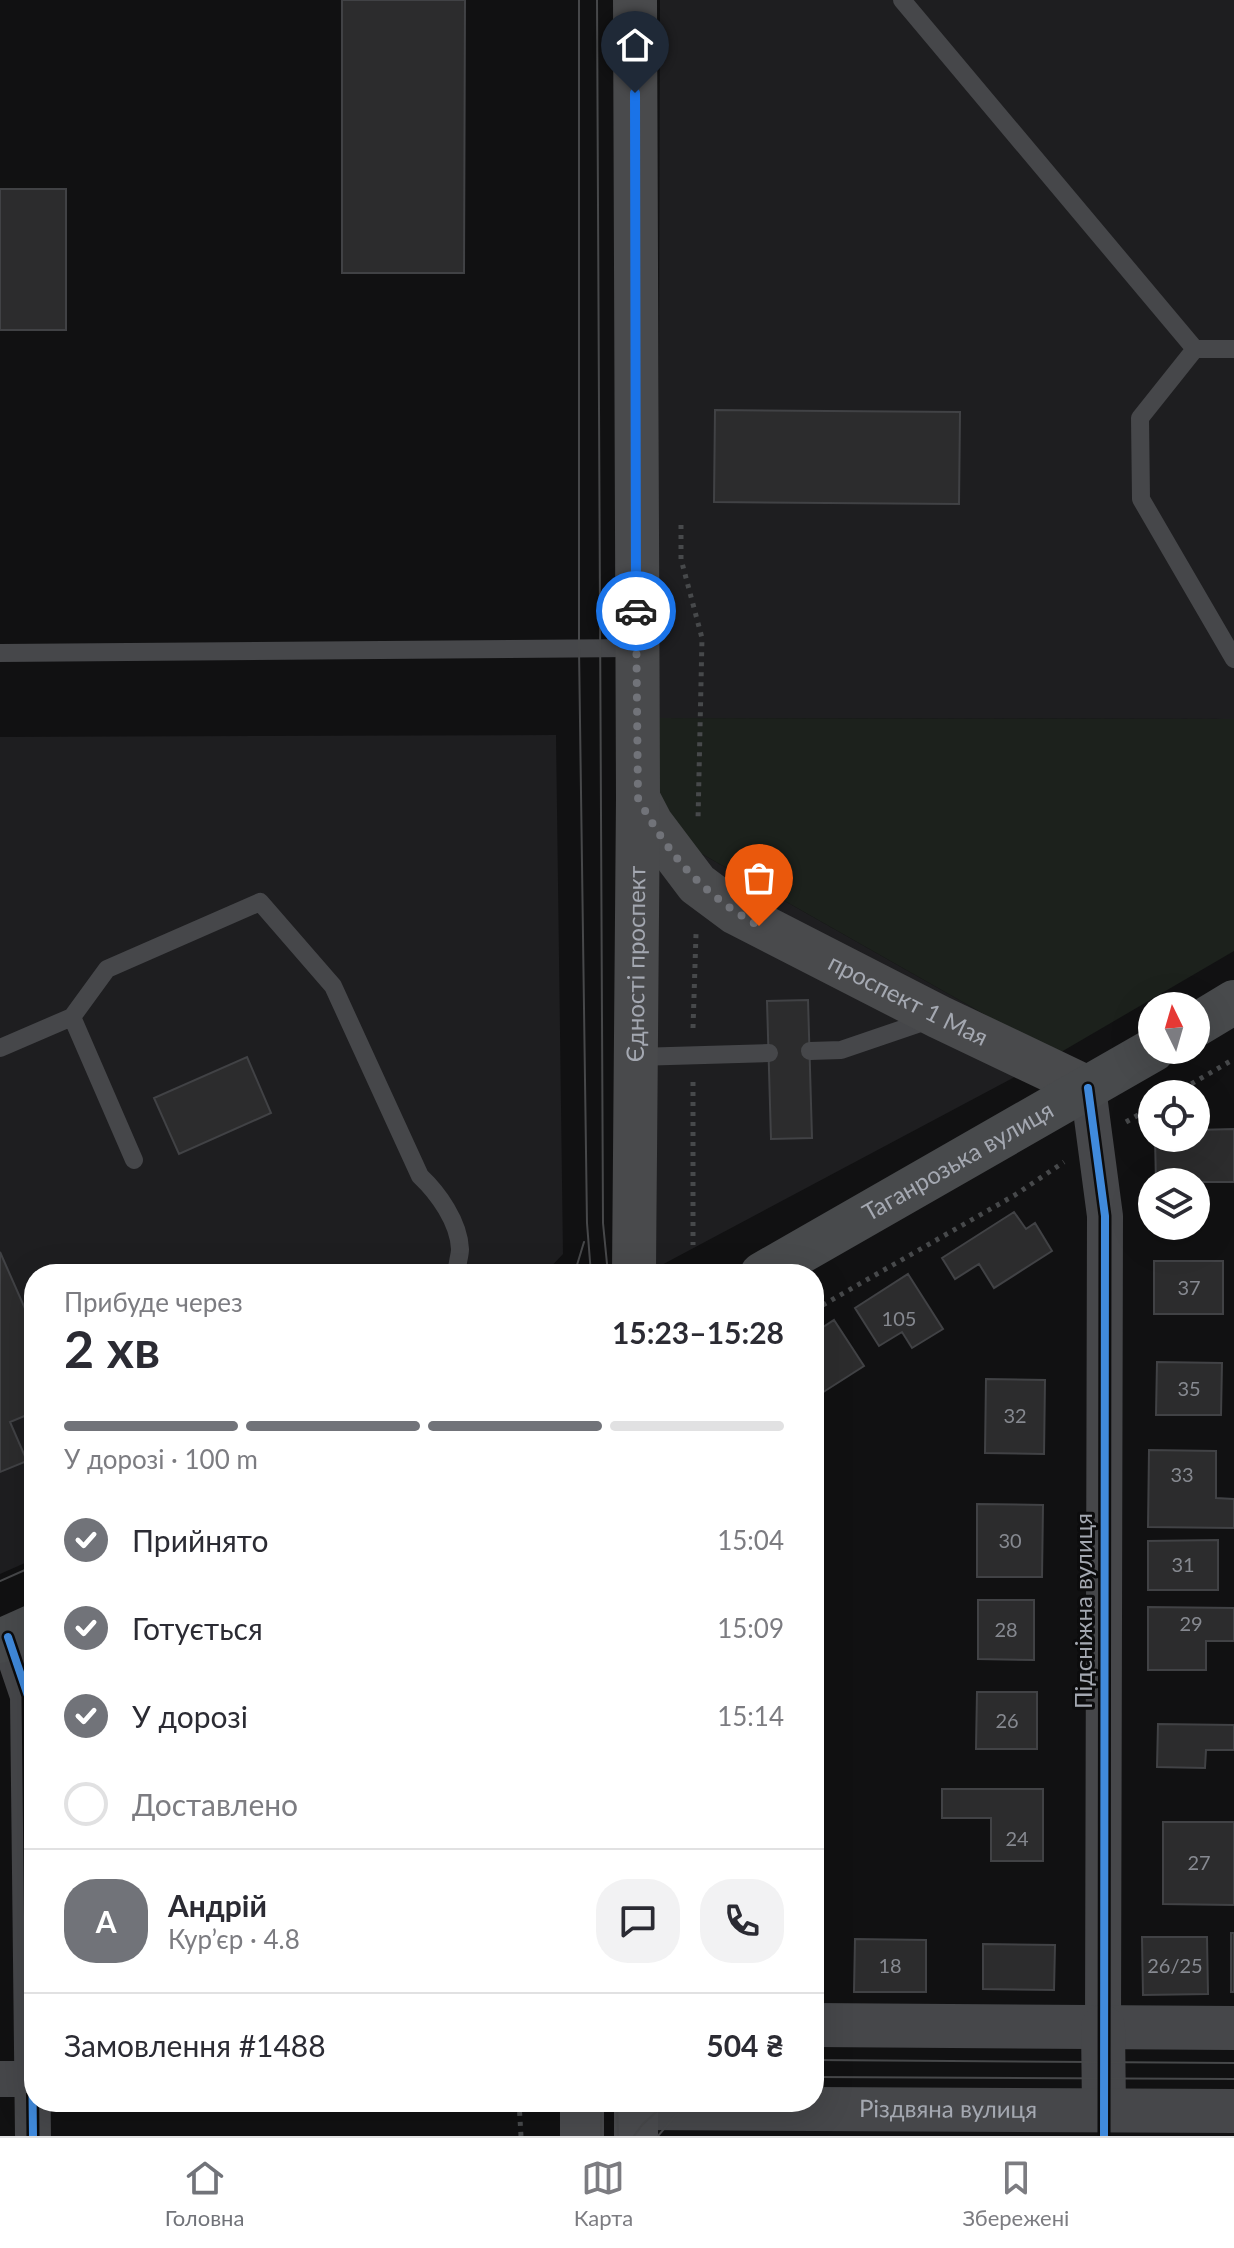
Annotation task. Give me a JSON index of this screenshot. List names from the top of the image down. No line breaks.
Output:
{"streets":{"highway":["Таганрозька вулиця"],"main road":["Єдності проспект","проспект 1 Мая"],"street":["Підсніжна вулиця","Різдвяна вулиця"]},"crossings":[["Єдності проспект","проспект 1 Мая"],["проспект 1 Мая","Таганрозька вулиця"],["проспект 1 Мая","Підсніжна вулиця"],["Таганрозька вулиця","Підсніжна вулиця"],["Підсніжна вулиця","Різдвяна вулиця"]],"house_numbers":["37","105","35","32","33","30","31","29","28","26","24","27","18","26/25"],"north":"top","page":{"heading":["2 хв","Прибуде через","15:23–15:28"],"panel":["Андрій","Кур’єр · 4.8","Замовлення #1488","504 ₴"],"bar":"У дорозі · 100 m","list":[["Прийнято","15:04"],["Готується","15:09"],["У дорозі","15:14"],"Доставлено"],"round":"А","tabs":["Головна","Карта","Збережені"]}}
